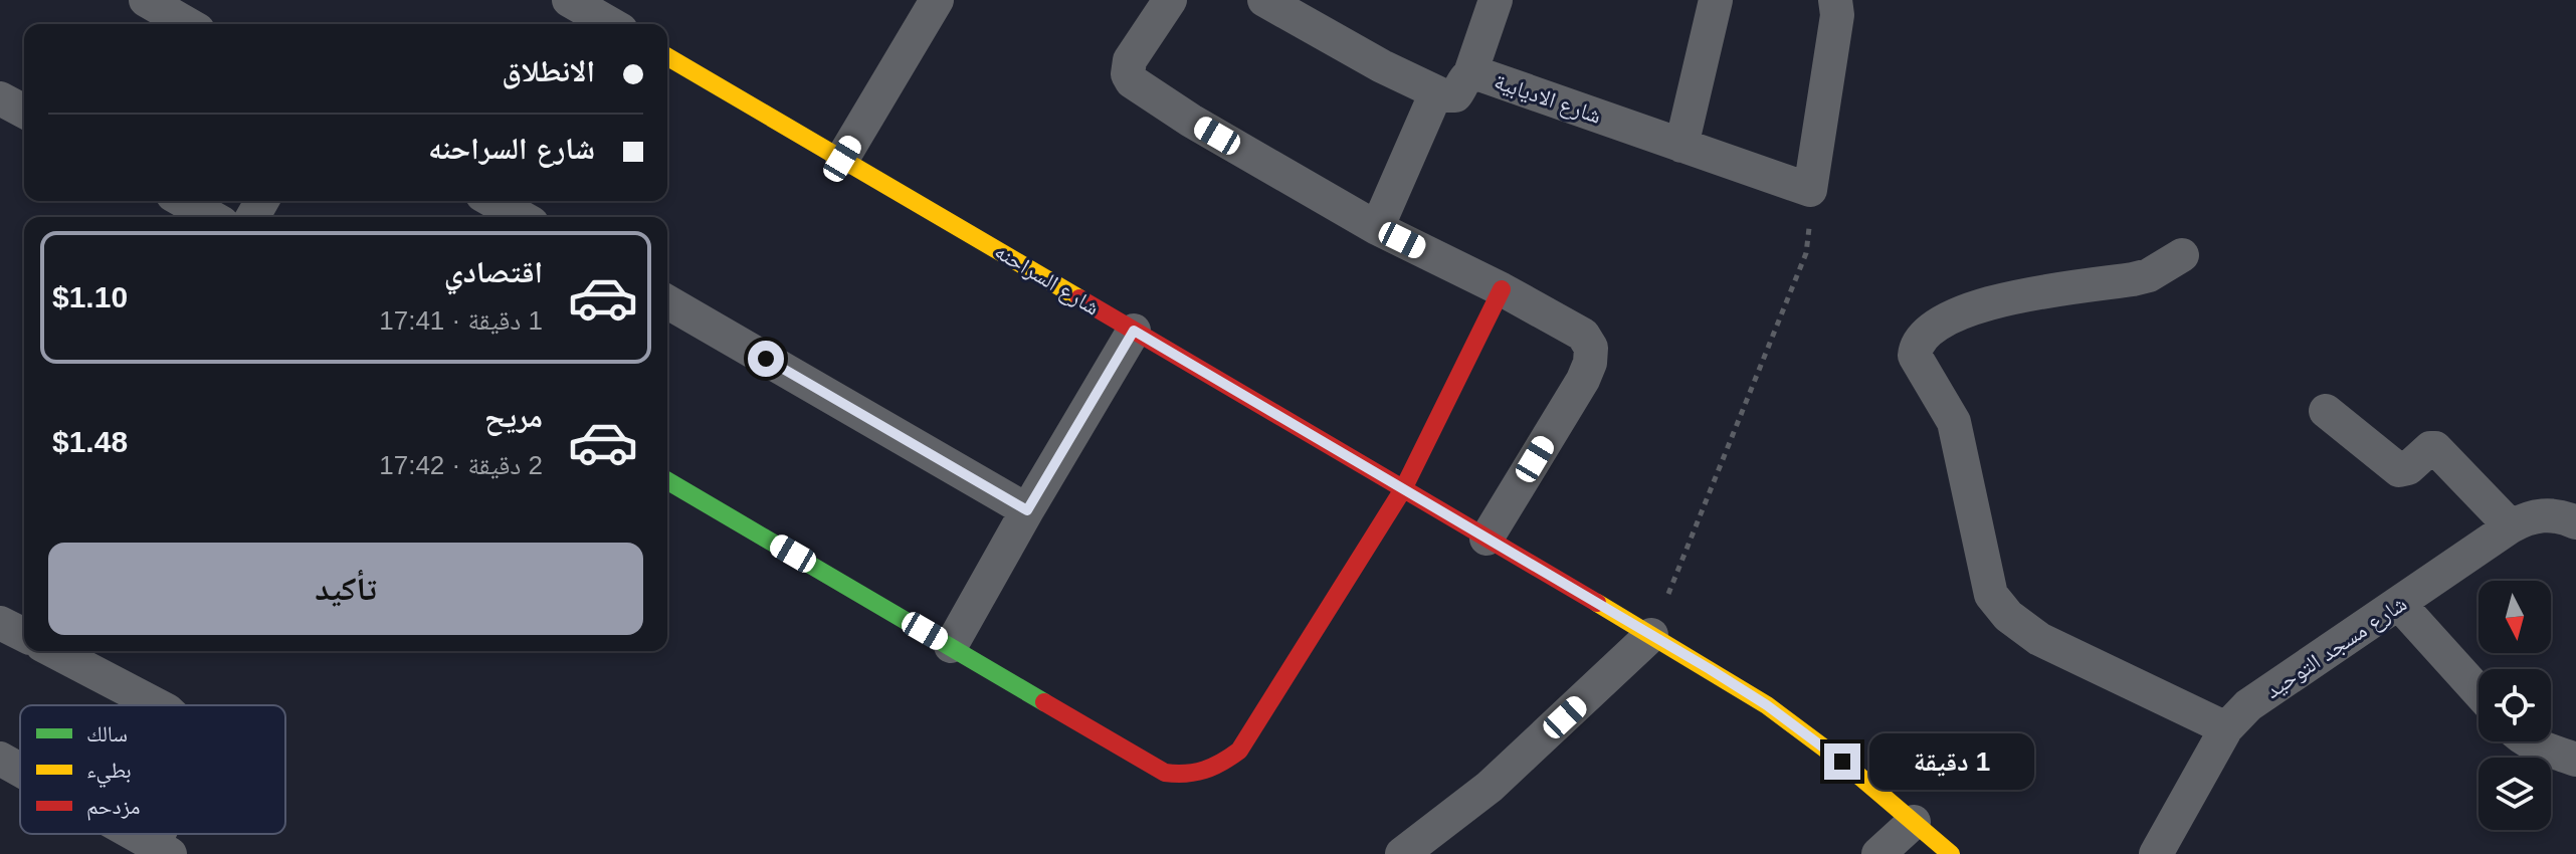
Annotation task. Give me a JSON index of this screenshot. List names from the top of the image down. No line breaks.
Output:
{"streets":{"street":["شارع الاديابية","شارع السراحنه","شارع مسجد التوحيد"]},"legend":["سالك","بطيء","مزدحم"],"north":"bottom","page":{"banner":["الانطلاق","شارع السراحنه"],"list":[{"name":"اقتصادي","note":"1 دقيقة · 17:41","value":"$1.10"},{"name":"مريح","note":"2 دقيقة · 17:42","value":"$1.48"}],"buttons":"تأكيد","bubble":"1 دقيقة"}}
